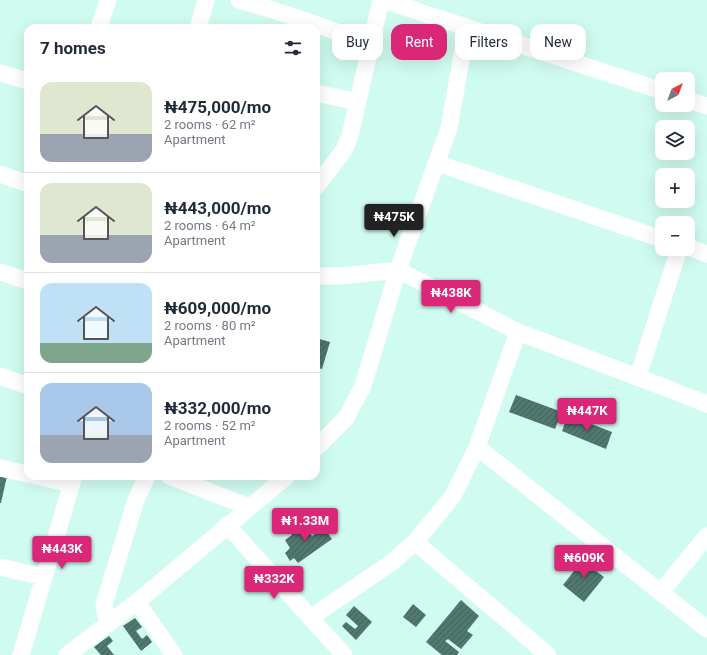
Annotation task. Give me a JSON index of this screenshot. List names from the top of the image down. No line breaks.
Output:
{"north":"top right","page":{"chip":["Buy","Rent","Filters","New"],"heading":"7 homes","map_buttons":["+","−"],"list":[{"name":"₦475,000/mo","note":"2 rooms · 62 m² · Apartment"},{"name":"₦443,000/mo","note":"2 rooms · 64 m² · Apartment"},{"name":"₦609,000/mo","note":"2 rooms · 80 m² · Apartment"},{"name":"₦332,000/mo","note":"2 rooms · 52 m² · Apartment"}],"price":["₦475K","₦438K","₦447K","₦1.33M","₦443K","₦609K","₦332K"]}}
